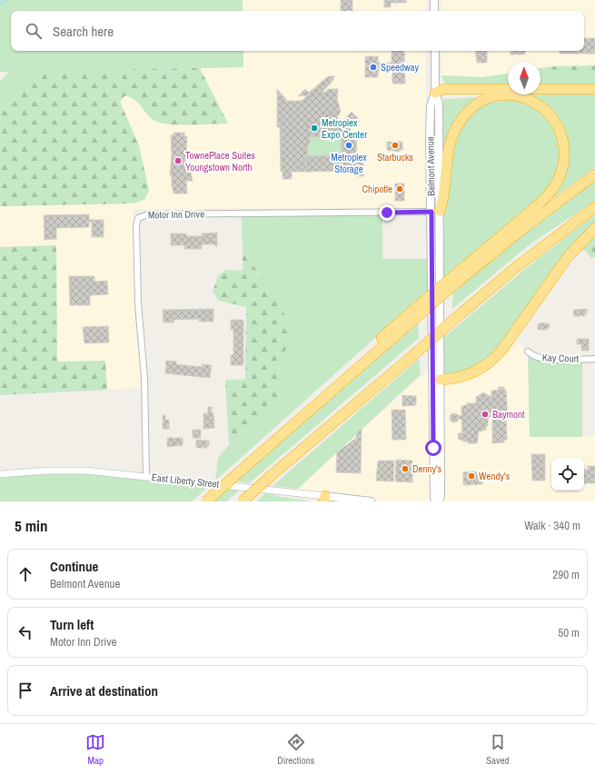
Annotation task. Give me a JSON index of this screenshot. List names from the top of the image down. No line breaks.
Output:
{"streets":{"main road":["Belmont Avenue","East Liberty Street"],"street":["Motor Inn Drive","Kay Court"]},"crossings":[["Belmont Avenue","Motor Inn Drive"],["Motor Inn Drive","East Liberty Street"]],"places":["Speedway","Metroplex Expo Center","Metroplex Storage","Starbucks","TownePlace Suites Youngstown North","Chipotle","Baymont","Denny's","Wendy's"],"north":"top","page":{"search":"Search here","heading":["5 min","Walk · 340 m"],"list":[["Continue","Belmont Avenue","290 m"],["Turn left","Motor Inn Drive","50 m"],"Arrive at destination"],"nav":["Map","Directions","Saved"]}}
